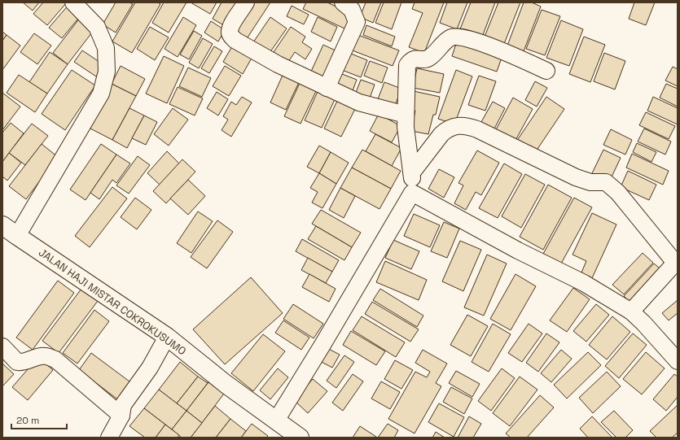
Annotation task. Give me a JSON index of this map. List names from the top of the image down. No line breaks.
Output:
{"streets":{"main road":["JALAN HAJI MISTAR COKROKUSUMO"]},"scale_bar":"20 m"}
